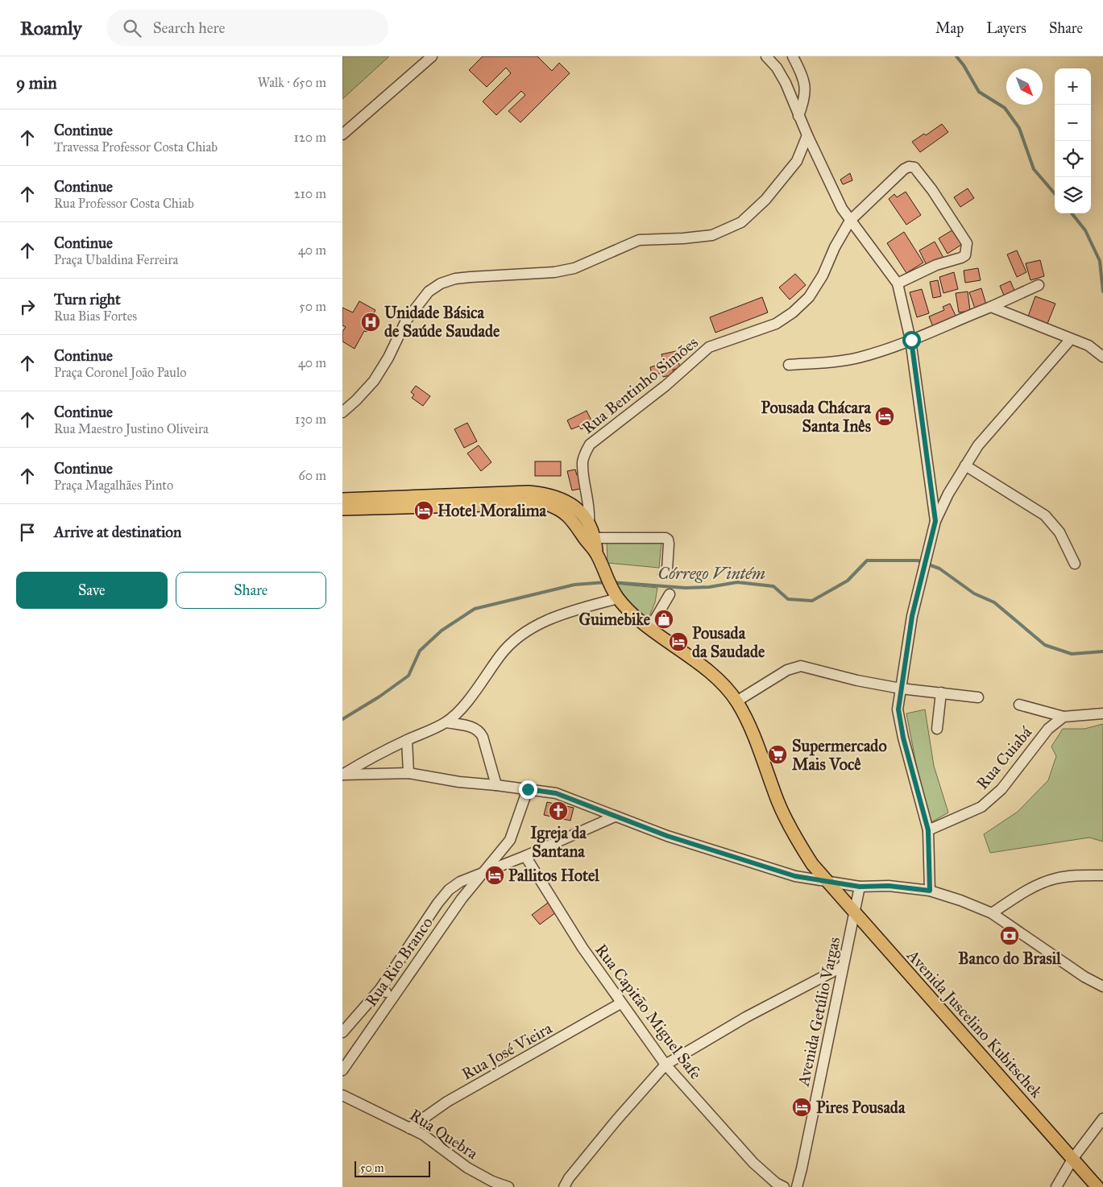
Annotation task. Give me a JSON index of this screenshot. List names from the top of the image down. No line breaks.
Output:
{"streets":{"main road":["Avenida Juscelino Kubitschek"],"street":["Rua Bentinho Simões","Rua Cuiabá","Rua Rio Branco","Rua Capitão Miguel Safe","Avenida Getúlio Vargas","Rua José Vieira","Rua Quebra"]},"crossings":[["Rua Capitão Miguel Safe","Rua José Vieira"],["Avenida Getúlio Vargas","Avenida Juscelino Kubitschek"],["Rua José Vieira","Rua Quebra"]],"water":["Córrego Vintém"],"places":{"hospital":["Unidade Básica de Saúde Saudade"],"hotel":["Pousada Chácara Santa Inês","Hotel Moralima","Pousada da Saudade","Pallitos Hotel","Pires Pousada"],"shop":["Guimebike"],"supermarket":["Supermercado Mais Você"],"church":["Igreja da Santana"],"bank":["Banco do Brasil"]},"scale_bar":"50 m","north":"bottom right","page":{"header":"Roamly","search":"Search here","nav":["Map","Layers","Share"],"heading":["9 min","Walk · 650 m"],"map_buttons":["+","−"],"list":[["Continue","Travessa Professor Costa Chiab","120 m"],["Continue","Rua Professor Costa Chiab","210 m"],["Continue","Praça Ubaldina Ferreira","40 m"],["Turn right","Rua Bias Fortes","50 m"],["Continue","Praça Coronel João Paulo","40 m"],["Continue","Rua Maestro Justino Oliveira","130 m"],["Continue","Praça Magalhães Pinto","60 m"],"Arrive at destination"],"buttons":["Save","Share"],"scale":"50 m"}}
